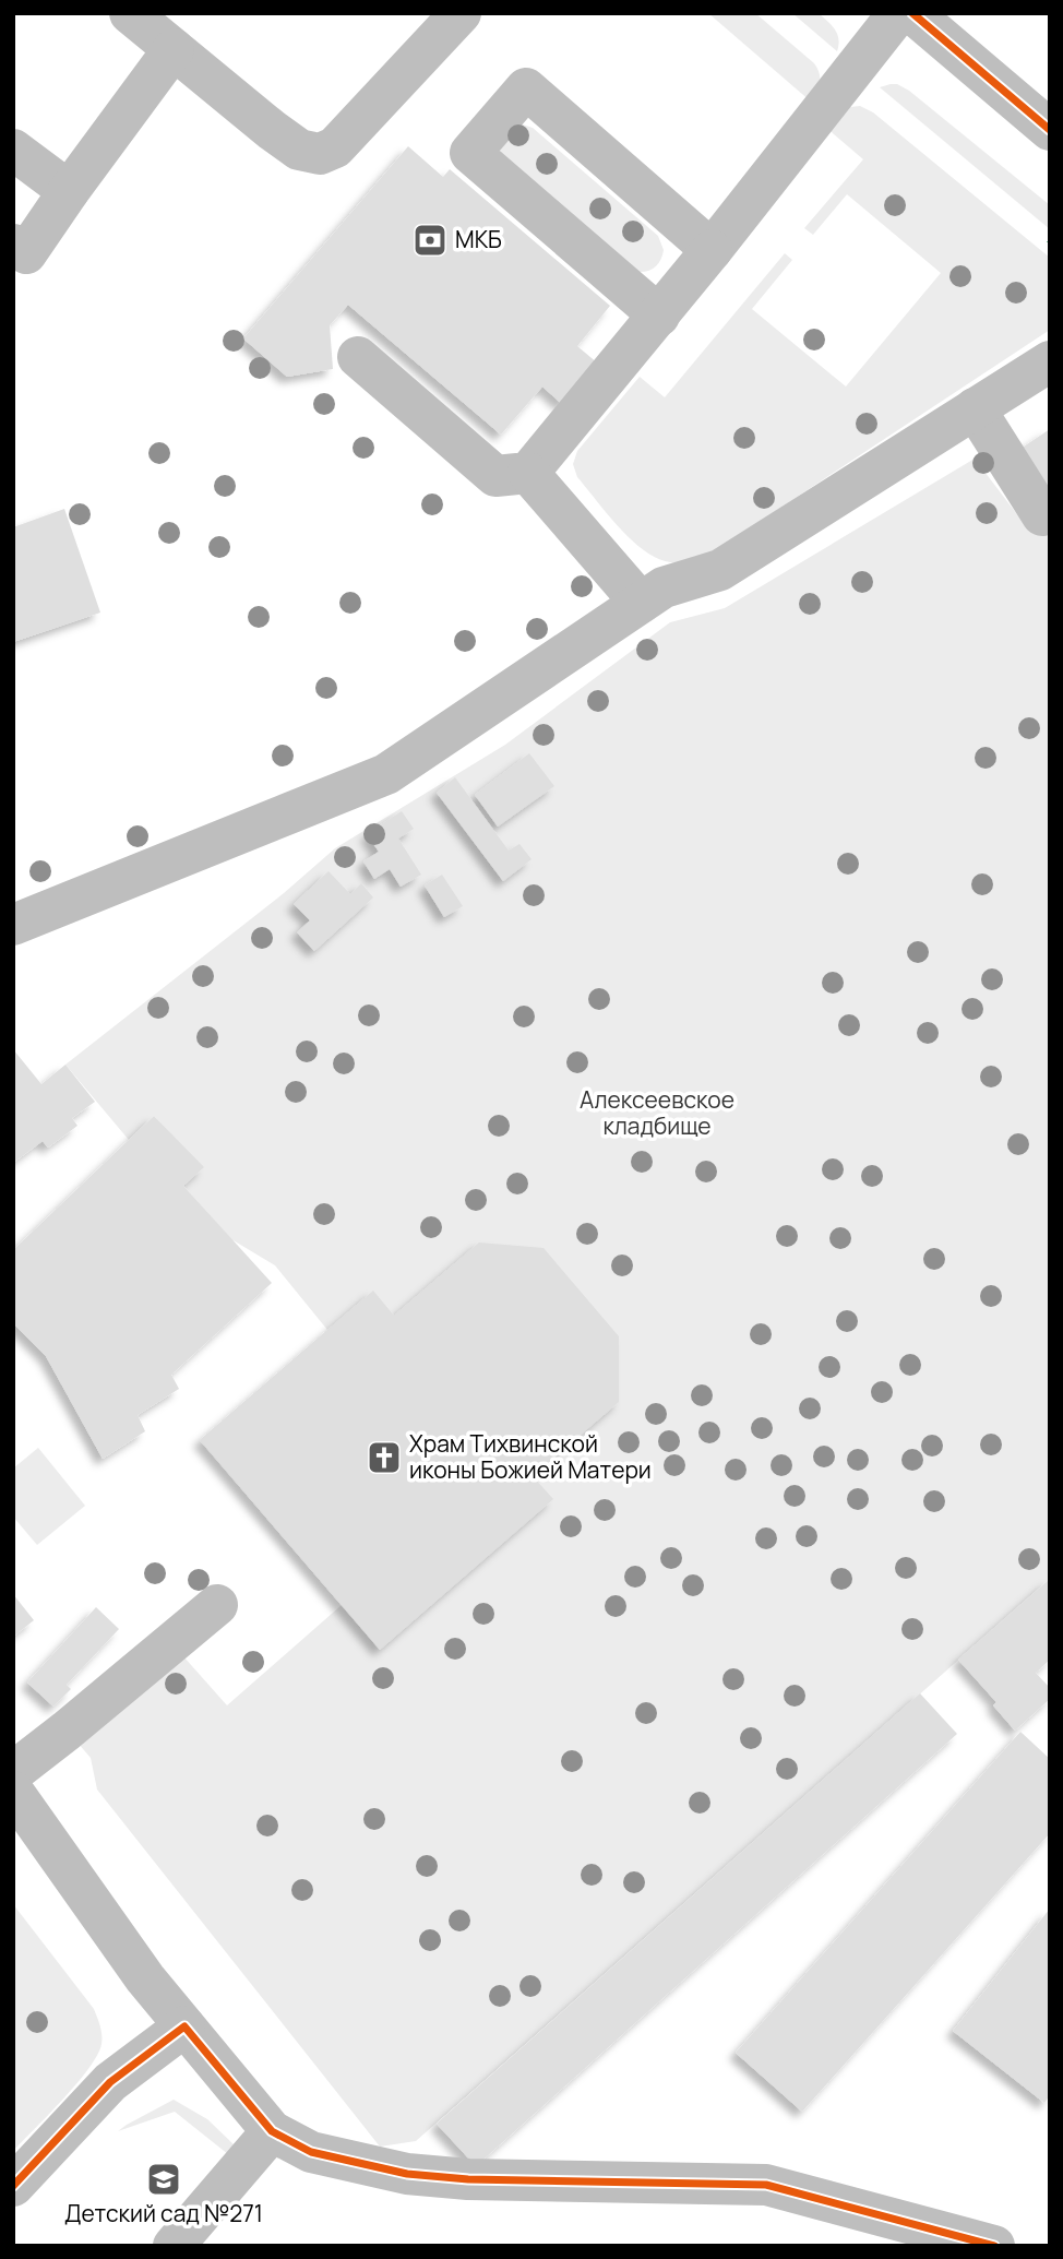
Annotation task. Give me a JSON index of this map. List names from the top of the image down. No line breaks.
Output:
{"parks":["Алексеевское кладбище"],"places":{"bank":["МКБ"],"church":["Храм Тихвинской иконы Божией Матери"],"school or university":["Детский сад №271"]}}
